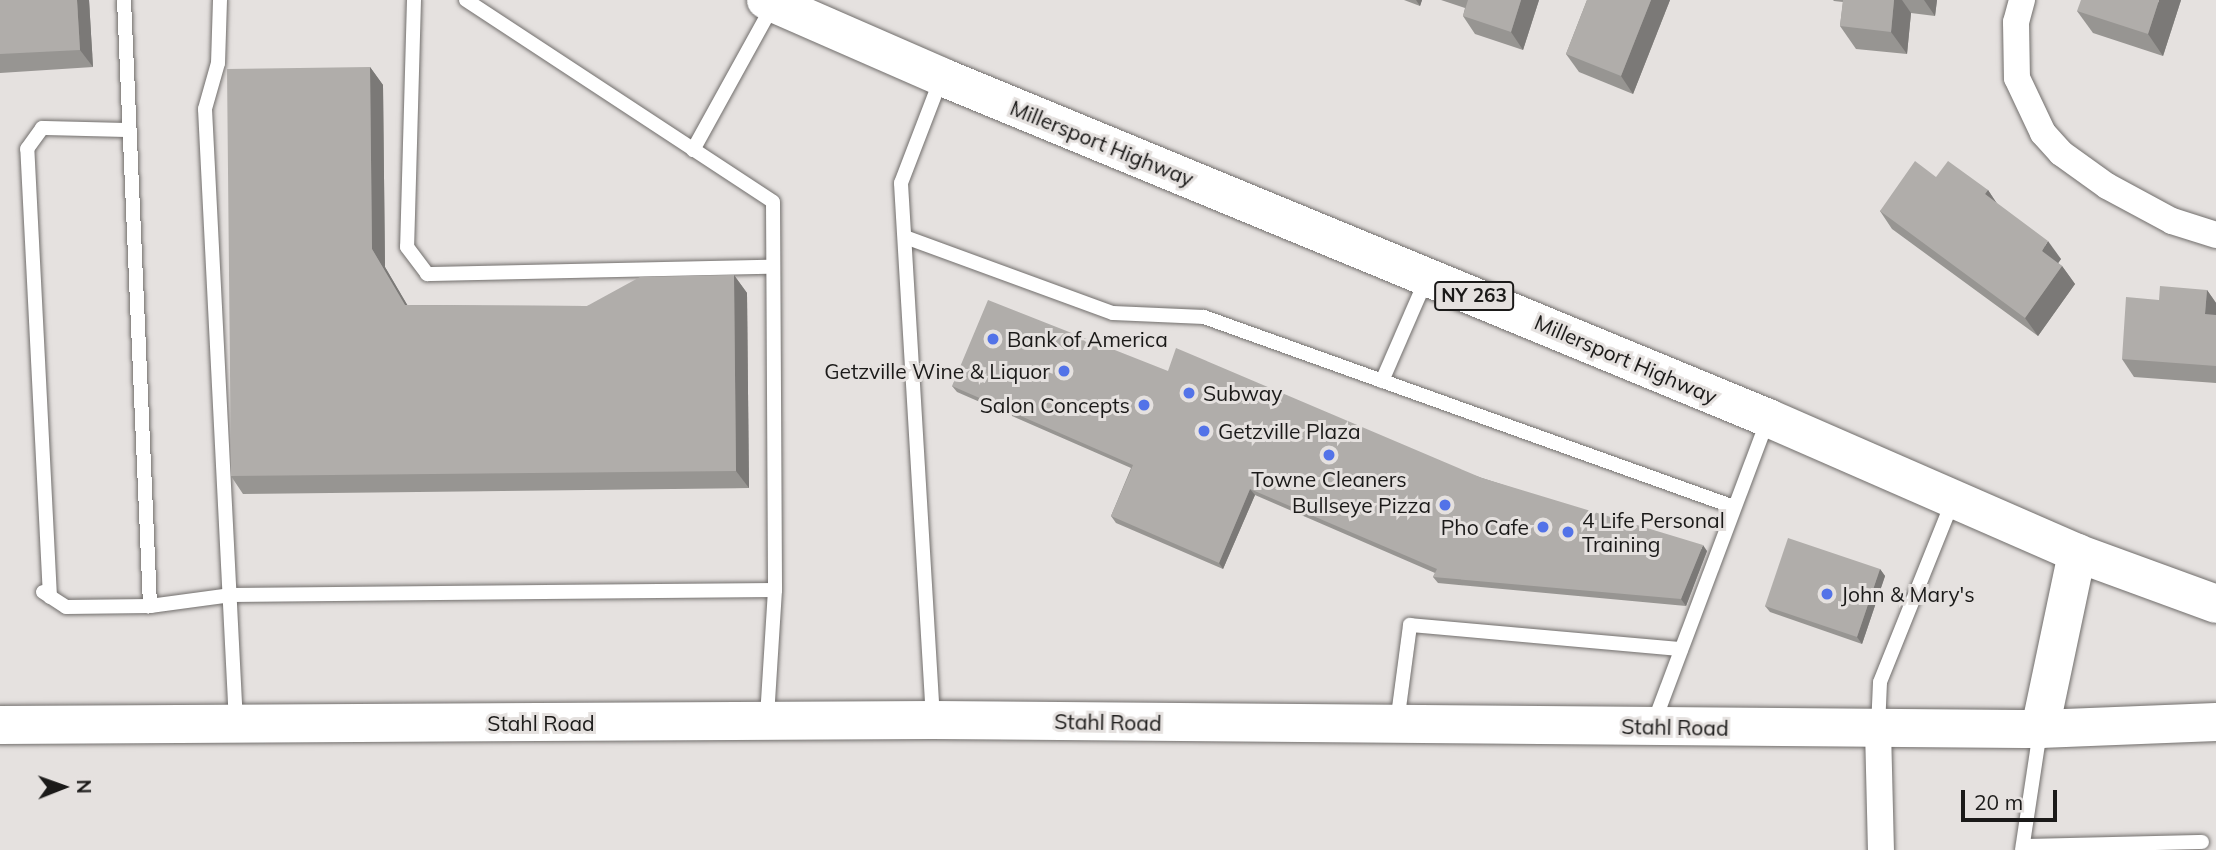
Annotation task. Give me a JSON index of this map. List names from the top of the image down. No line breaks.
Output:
{"streets":{"street":["Millersport Highway","NY 263","Stahl Road"]},"places":["Bank of America","Getzville Wine & Liquor","Subway","Salon Concepts","Getzville Plaza","Towne Cleaners","Bullseye Pizza","Pho Cafe","4 Life Personal Training","John & Mary's"],"scale_bar":"20 m","north":"right"}
